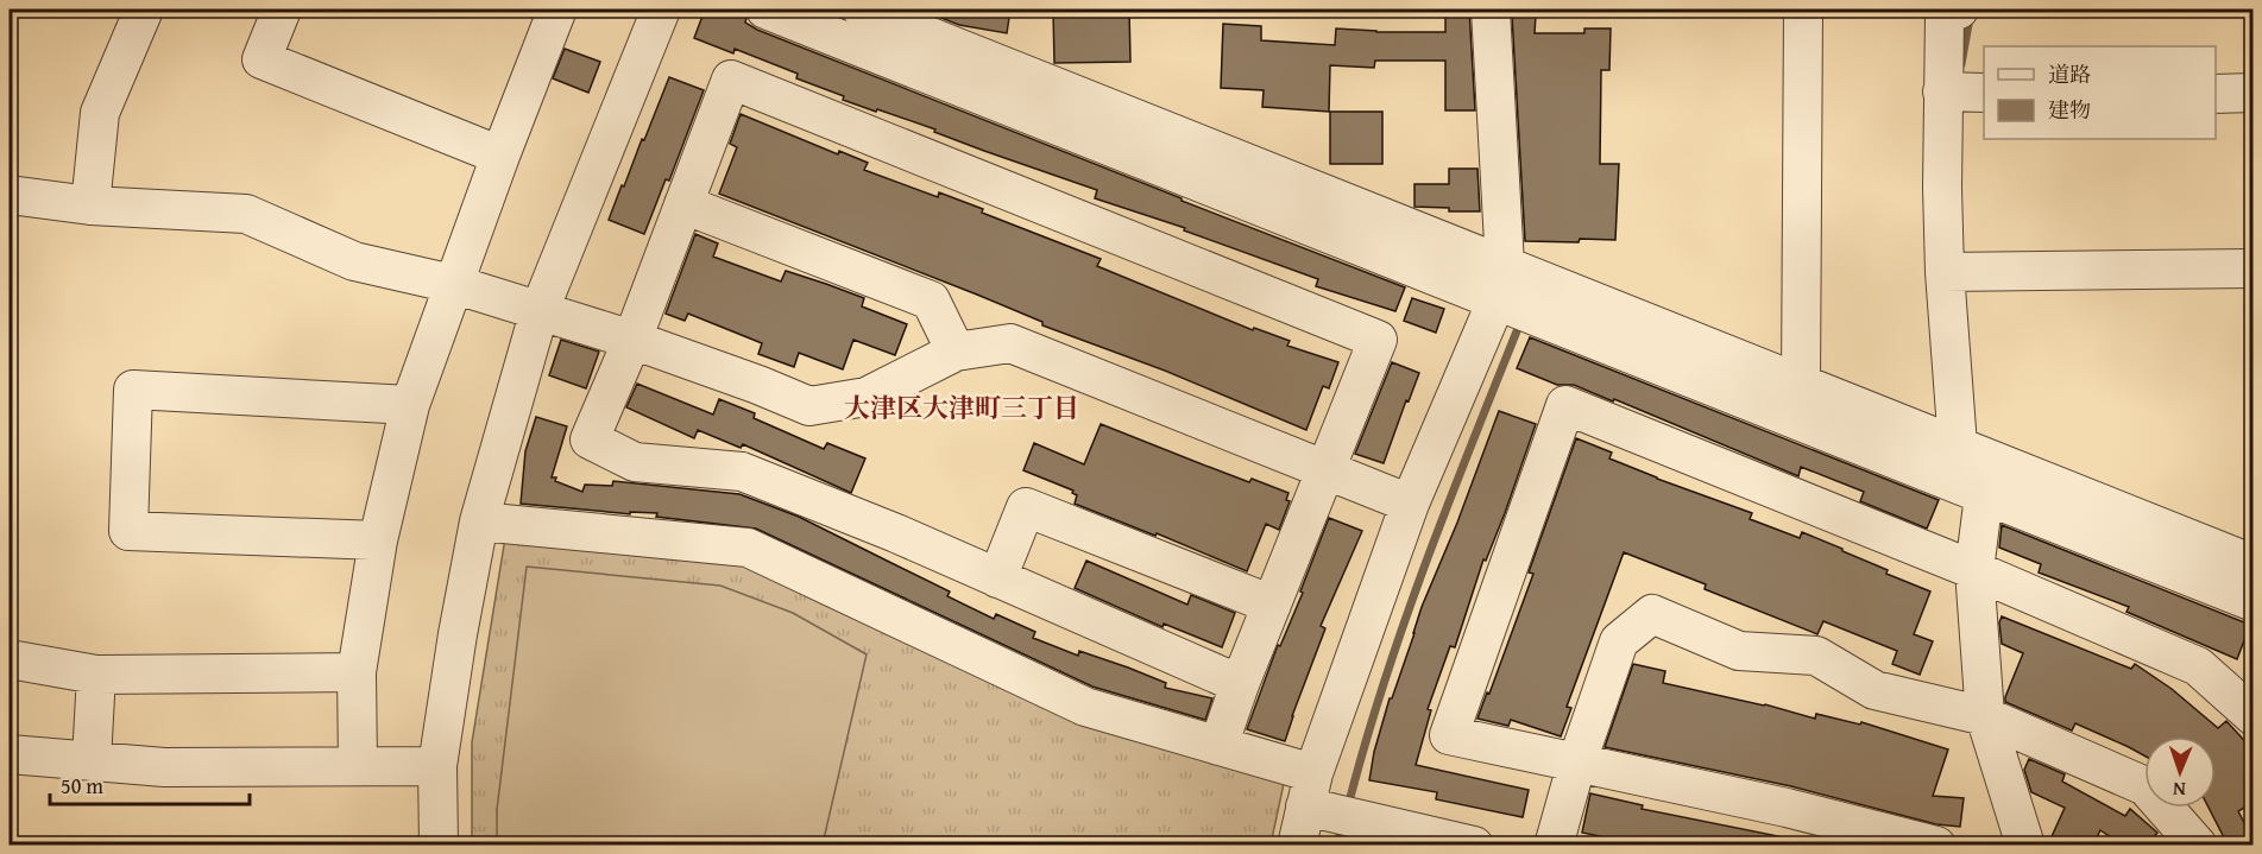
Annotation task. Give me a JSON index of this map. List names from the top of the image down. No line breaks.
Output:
{"districts":["大津区大津町三丁目"],"legend":["道路","建物"],"scale_bar":"50 m","north":"bottom"}
